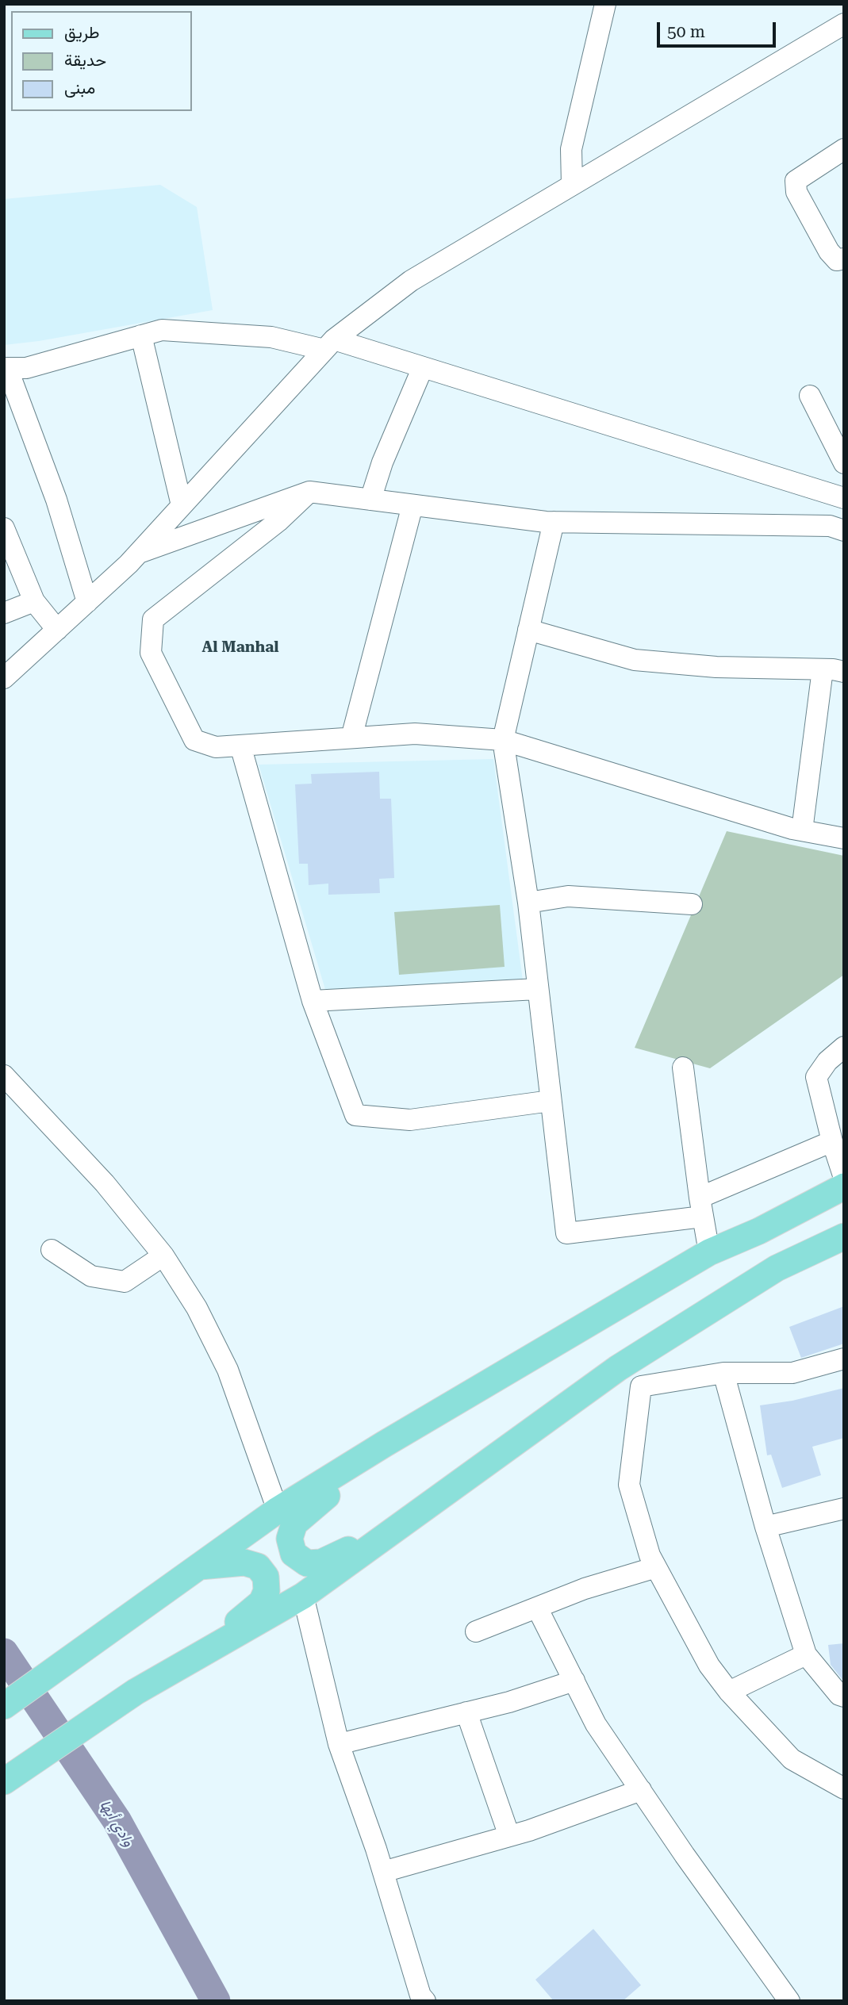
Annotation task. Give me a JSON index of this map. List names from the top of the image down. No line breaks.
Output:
{"districts":["Al Manhal"],"water":["وادي أبها"],"legend":["طريق","حديقة","مبنى"],"scale_bar":"50 m"}
